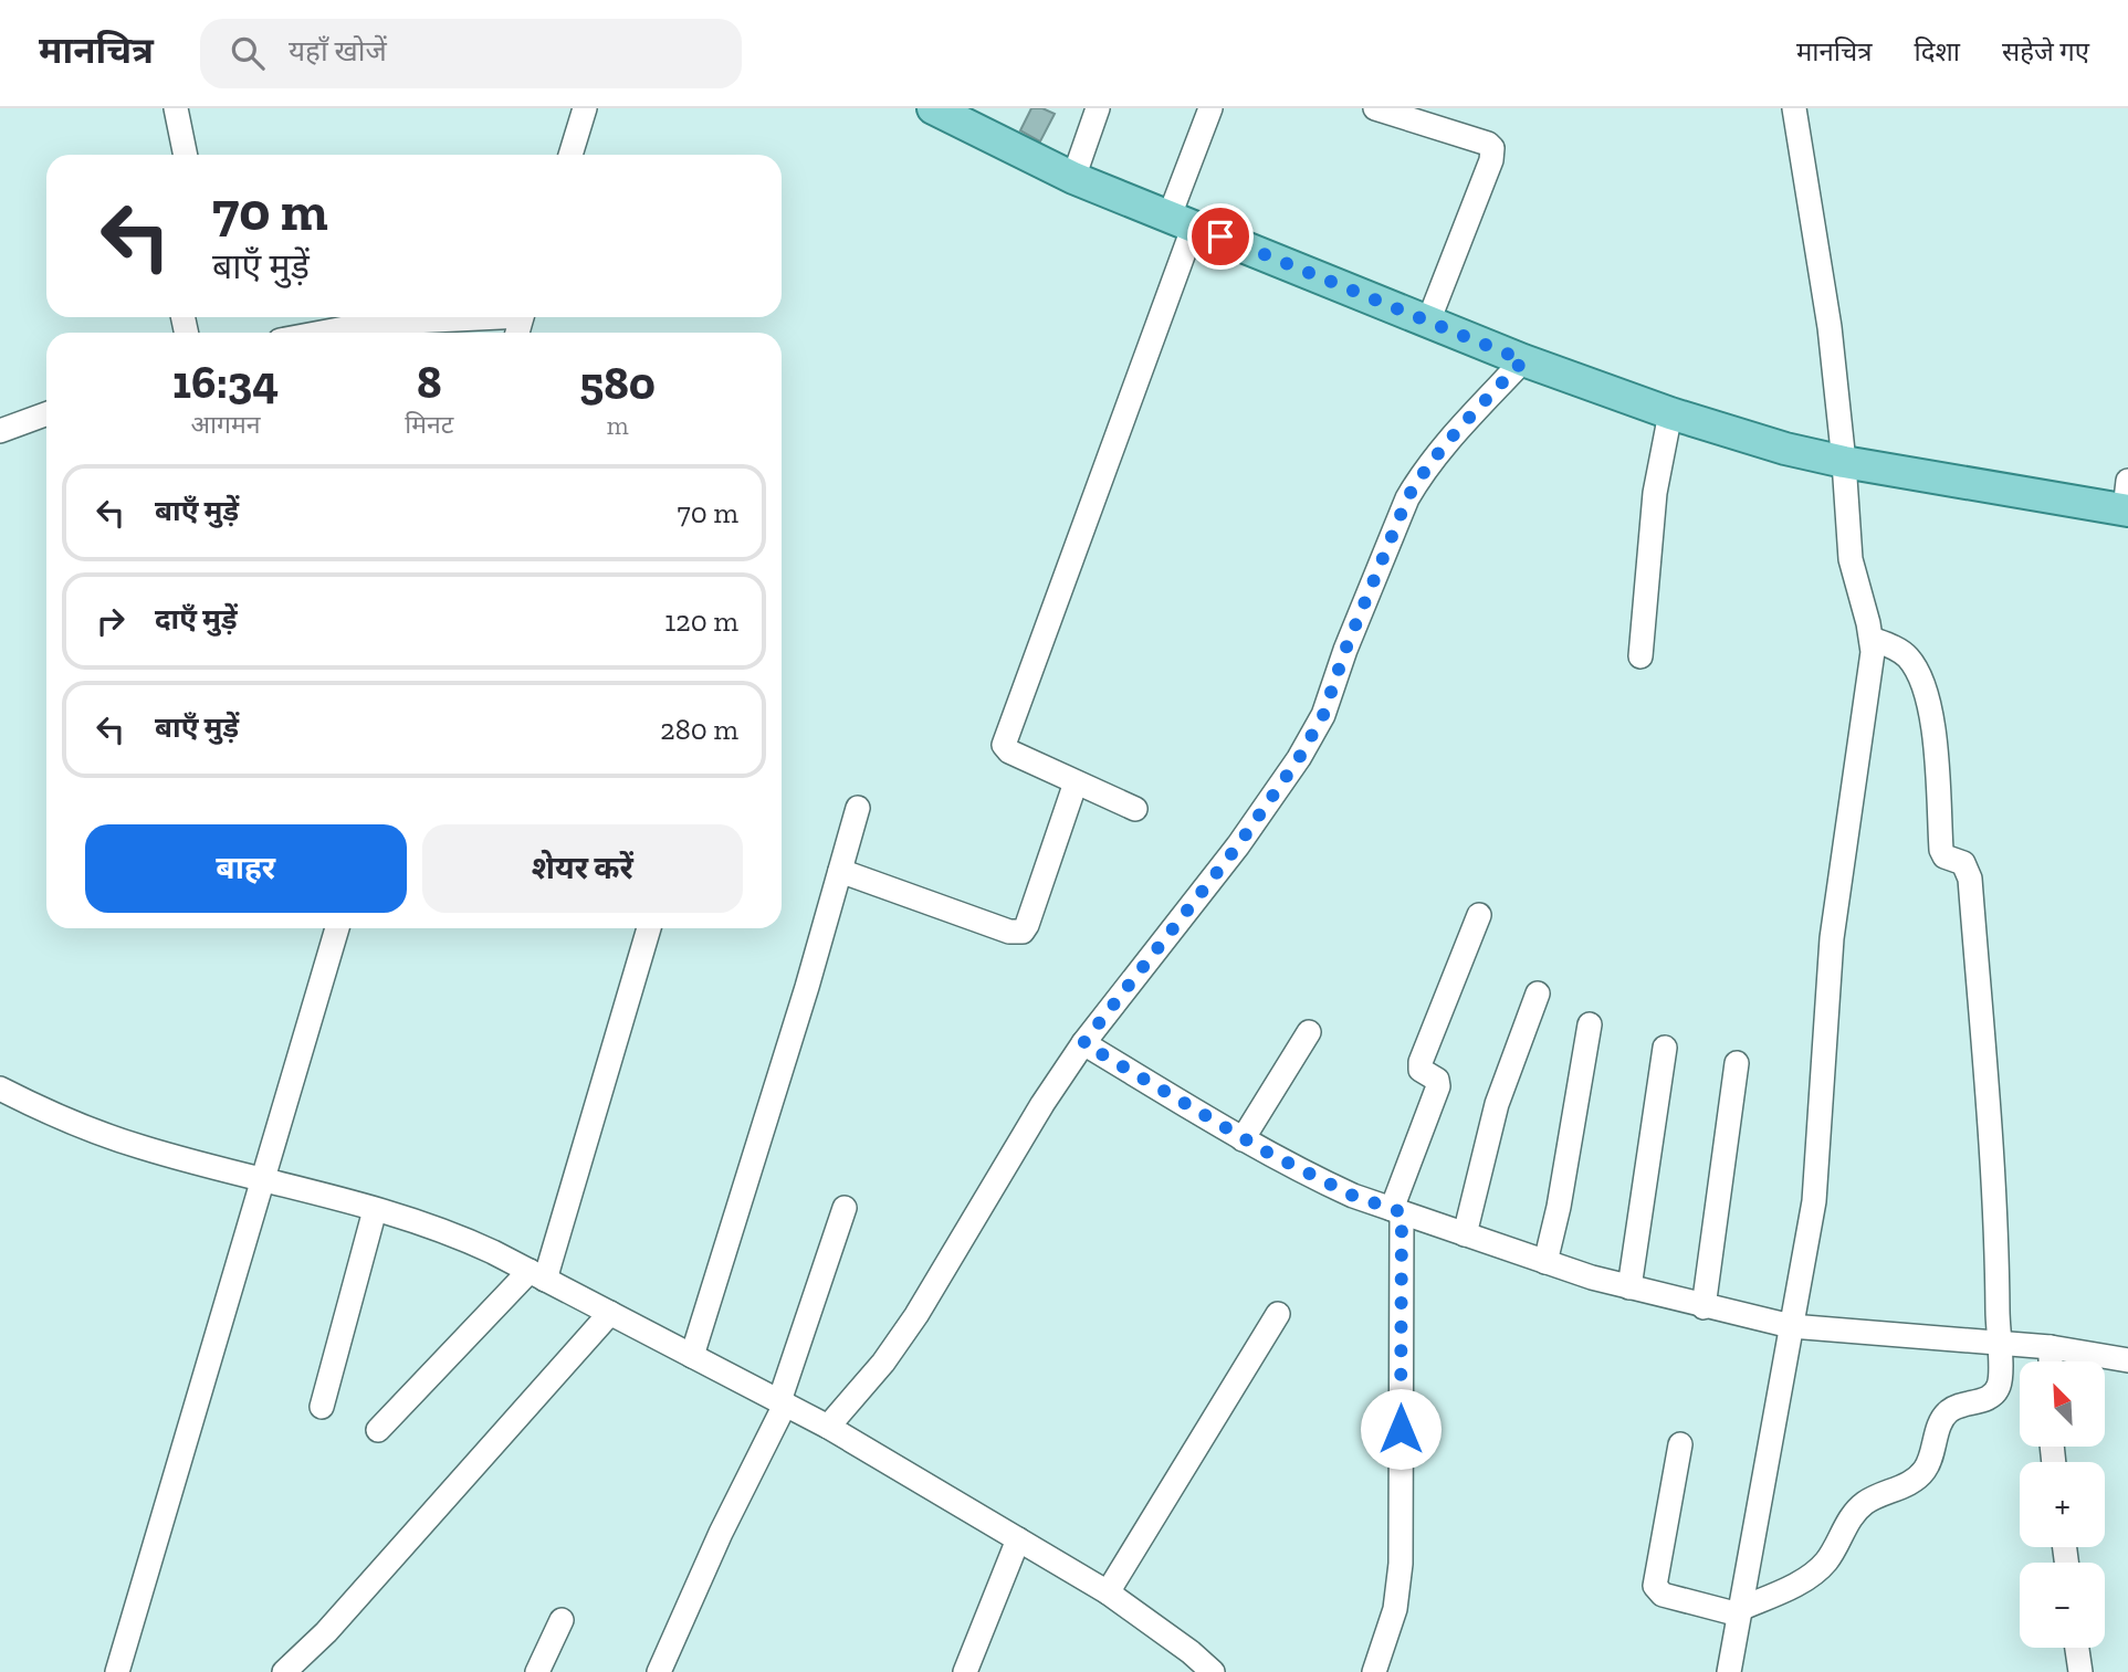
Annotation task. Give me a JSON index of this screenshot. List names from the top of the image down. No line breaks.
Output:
{"north":"top left","page":{"header":"मानचित्र","search":"यहाँ खोजें","nav":["मानचित्र","दिशा","सहेजे गए"],"turn":["70 m","बाएँ मुड़ें"],"eta":["16:34","आगमन","8","मिनट","580","m"],"list":[{"name":"बाएँ मुड़ें","value":"70 m"},{"name":"दाएँ मुड़ें","value":"120 m"},{"name":"बाएँ मुड़ें","value":"280 m"}],"buttons":["बाहर","शेयर करें"],"map_buttons":["+","−"]}}
